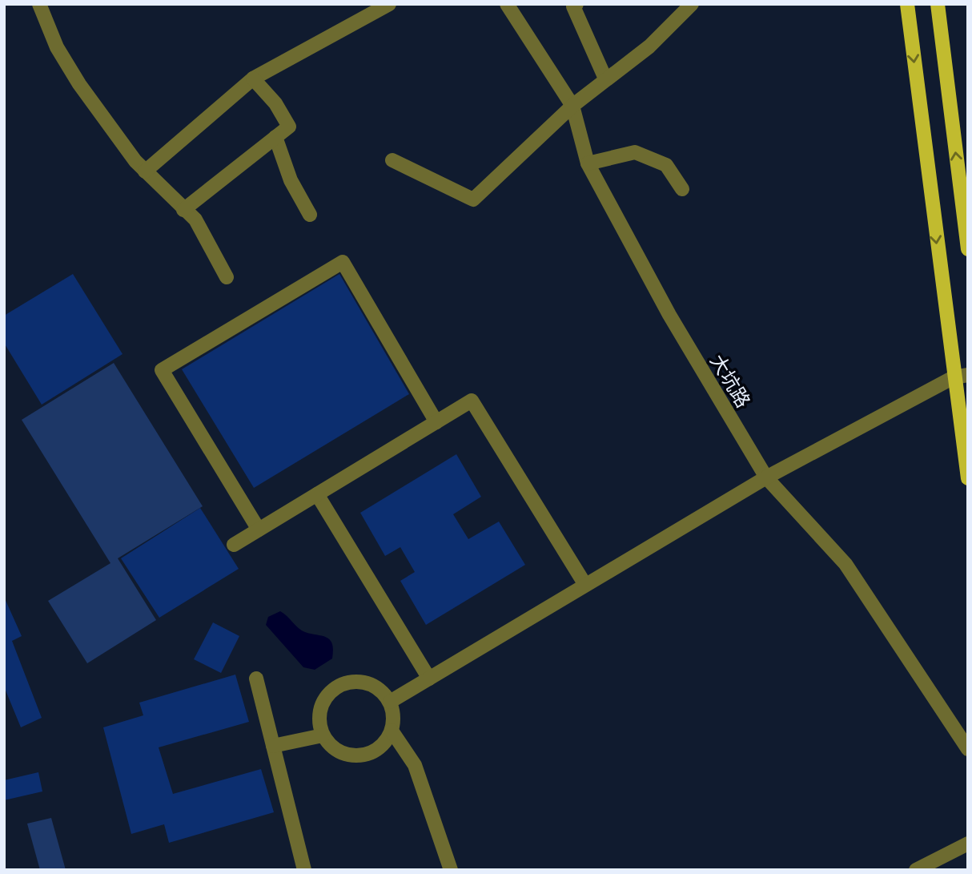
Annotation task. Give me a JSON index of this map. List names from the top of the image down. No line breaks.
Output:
{"streets":{"street":["大坑路"]}}
